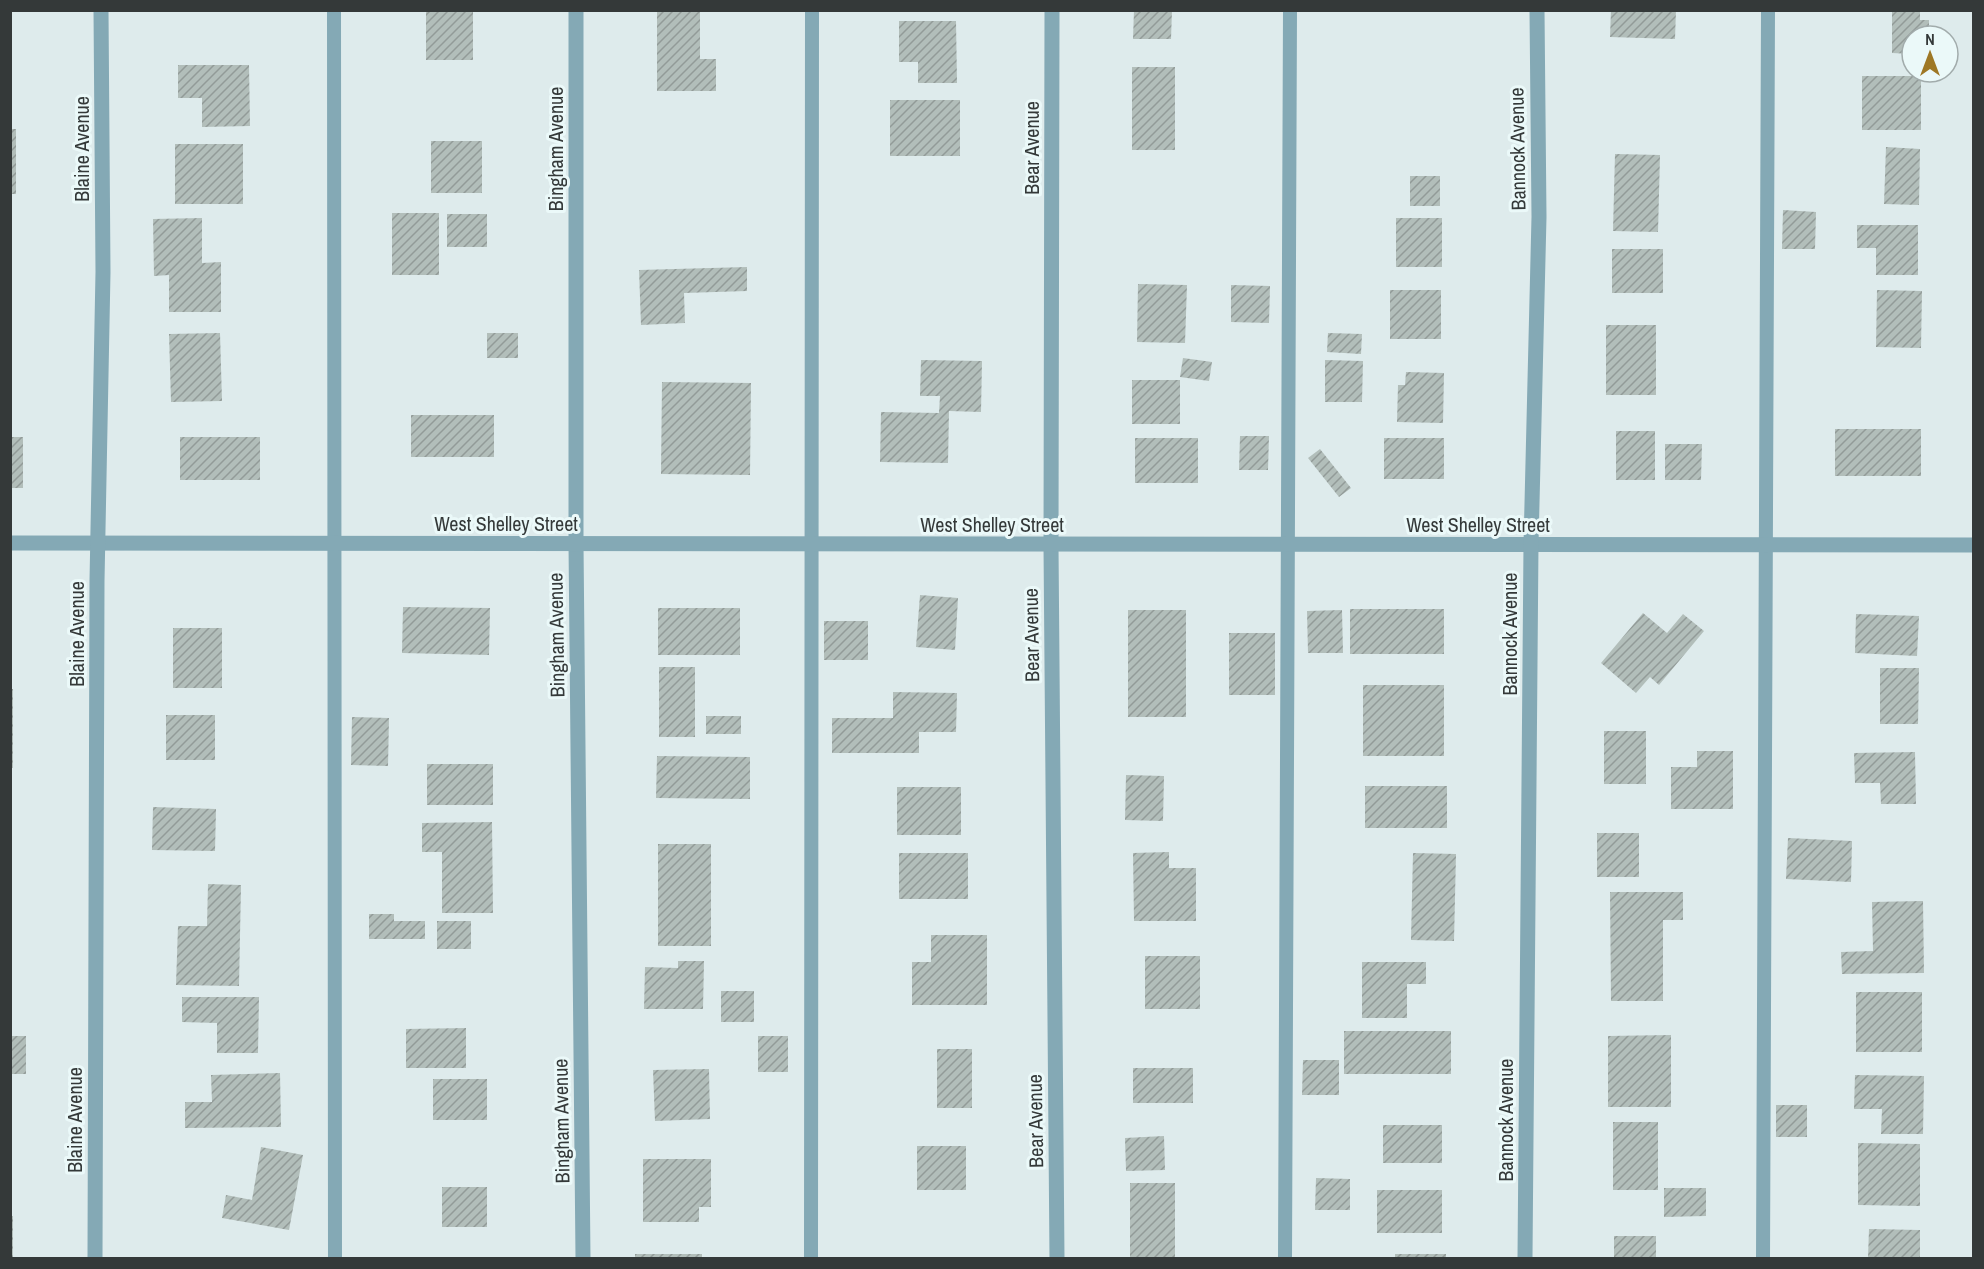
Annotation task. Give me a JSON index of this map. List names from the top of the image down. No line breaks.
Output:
{"streets":{"street":["Bear Avenue","Blaine Avenue","Bingham Avenue","Bannock Avenue","West Shelley Street"]},"crossings":[["Bear Avenue","West Shelley Street"],["Blaine Avenue","West Shelley Street"],["Bingham Avenue","West Shelley Street"],["Bannock Avenue","West Shelley Street"]],"north":"top"}
